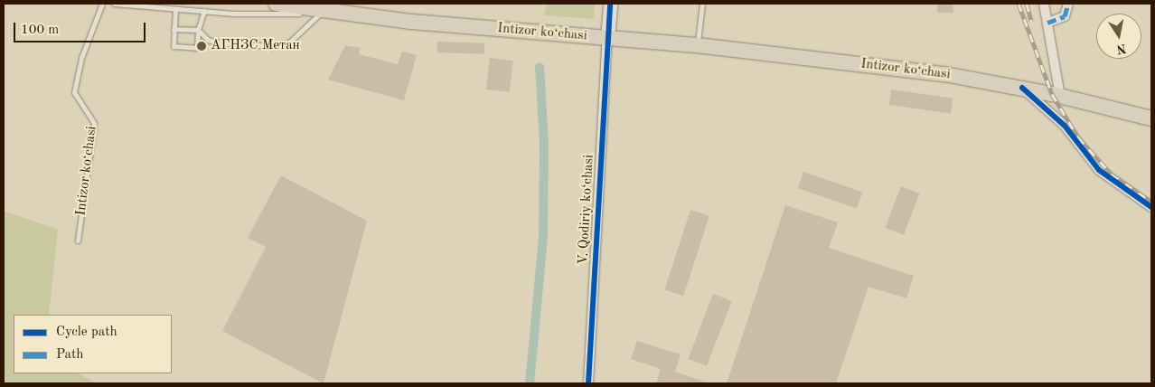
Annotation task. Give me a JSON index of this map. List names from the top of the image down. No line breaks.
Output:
{"streets":{"main road":["Intizor ko‘chasi"],"street":["V. Qodiriy ko‘chasi"]},"crossings":[["Intizor ko‘chasi","V. Qodiriy ko‘chasi"]],"places":["АГНЗС Метан"],"legend":["Cycle path","Path"],"scale_bar":"100 m","north":"bottom"}
